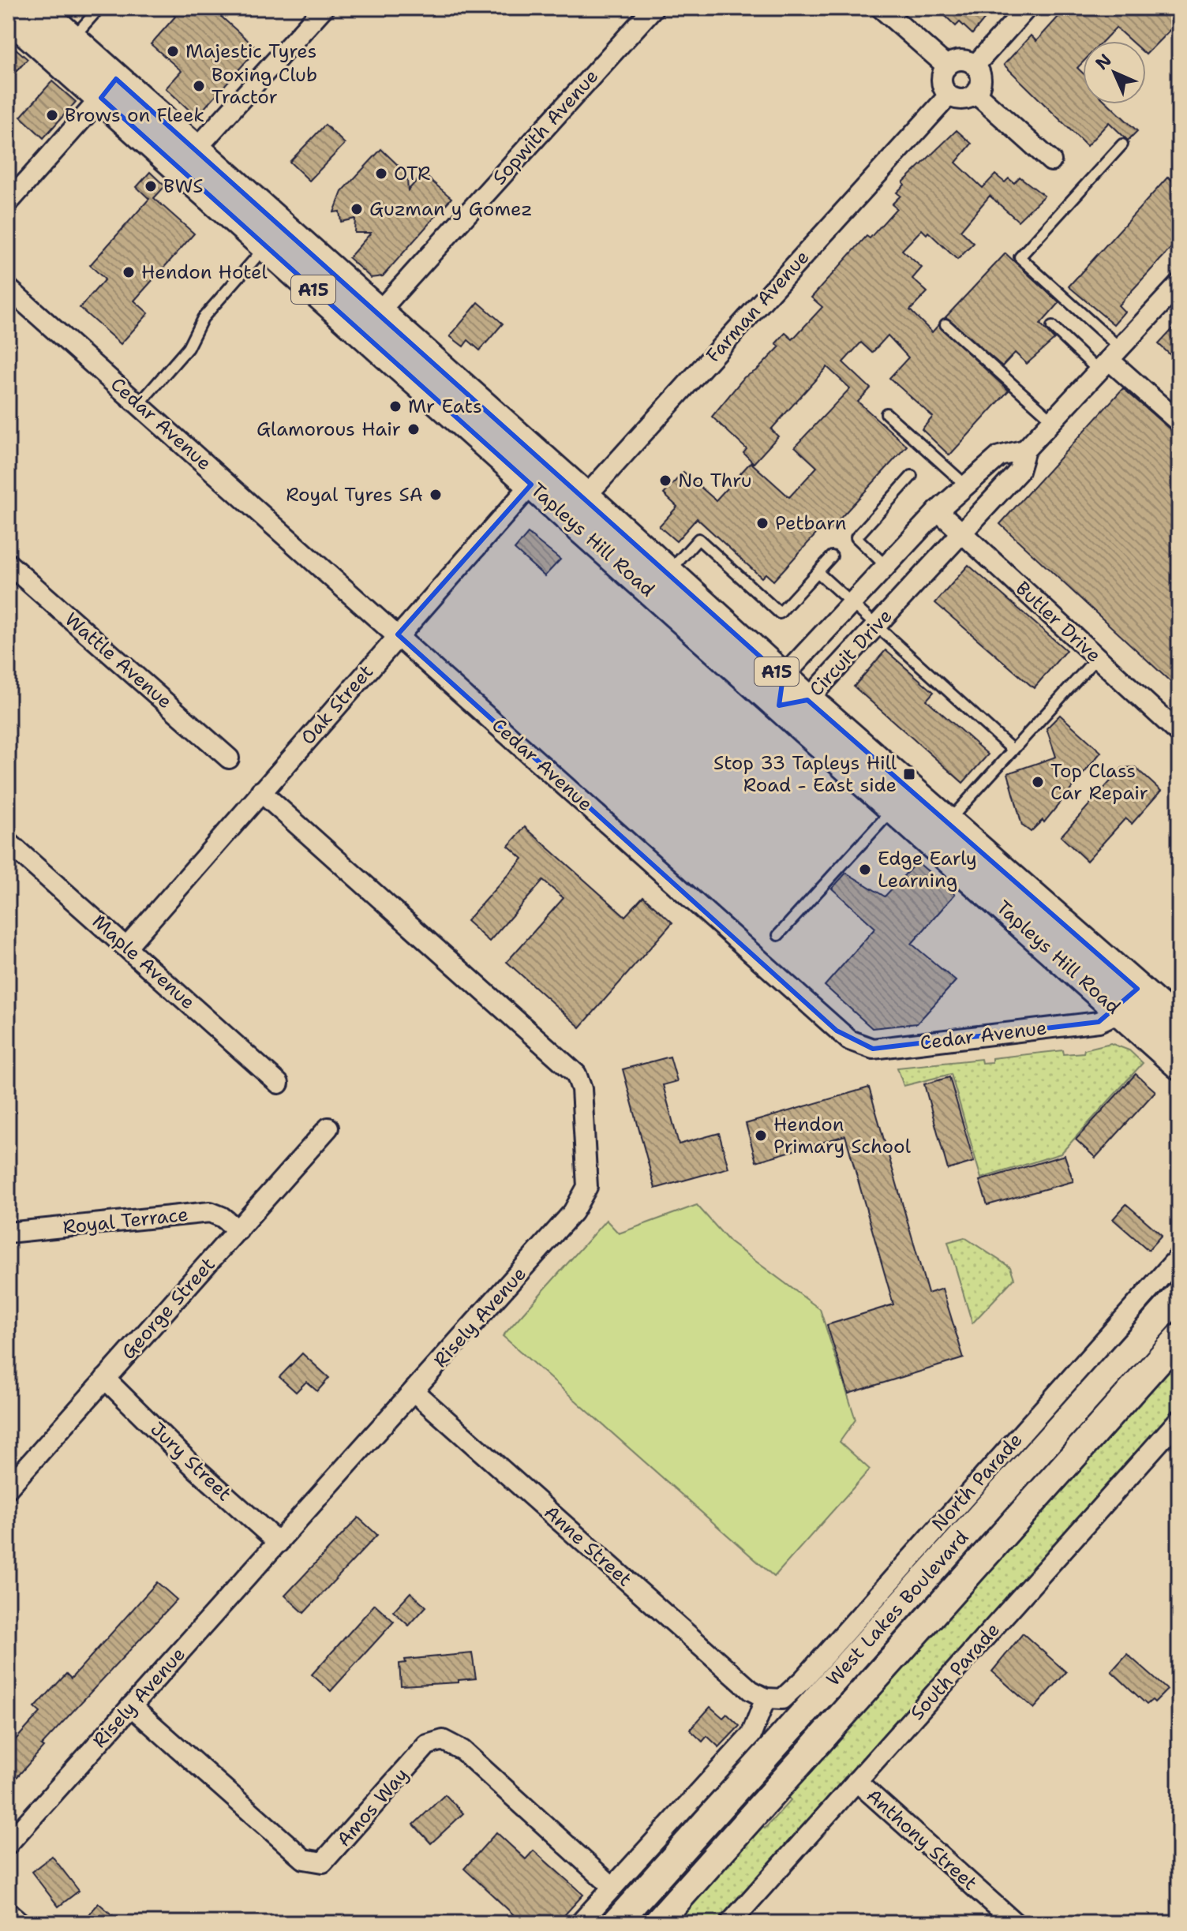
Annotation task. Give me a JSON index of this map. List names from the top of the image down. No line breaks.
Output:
{"streets":{"main road":["A15","Tapleys Hill Road","West Lakes Boulevard"],"street":["Sopwith Avenue","Farman Avenue","Cedar Avenue","Butler Drive","Circuit Drive","Wattle Avenue","Oak Street","Maple Avenue","Royal Terrace","George Street","Risely Avenue","Jury Street","North Parade","Anne Street","South Parade","Amos Way","Anthony Street"]},"crossings":[["Sopwith Avenue","Tapleys Hill Road"],["Farman Avenue","Tapleys Hill Road"],["Cedar Avenue","Tapleys Hill Road"],["Cedar Avenue","Oak Street"],["Tapleys Hill Road","Circuit Drive"],["Tapleys Hill Road","Oak Street"],["Butler Drive","Circuit Drive"],["Oak Street","Maple Avenue"],["Oak Street","Risely Avenue"],["Royal Terrace","George Street"],["George Street","Jury Street"],["Risely Avenue","Jury Street"],["Risely Avenue","Anne Street"],["Risely Avenue","Amos Way"],["North Parade","Anne Street"],["South Parade","Anthony Street"]],"places":{"other":["Majestic Tyres","Boxing Club Tractor","Brows on Fleek","OTR","BWS","Guzman y Gomez","Hendon Hotel","Mr Eats","Glamorous Hair","No Thru","Royal Tyres SA","Petbarn","Top Class Car Repair","Edge Early Learning","Hendon Primary School"],"transit":["Stop 33 Tapleys Hill Road - East side"]},"north":"top left"}
